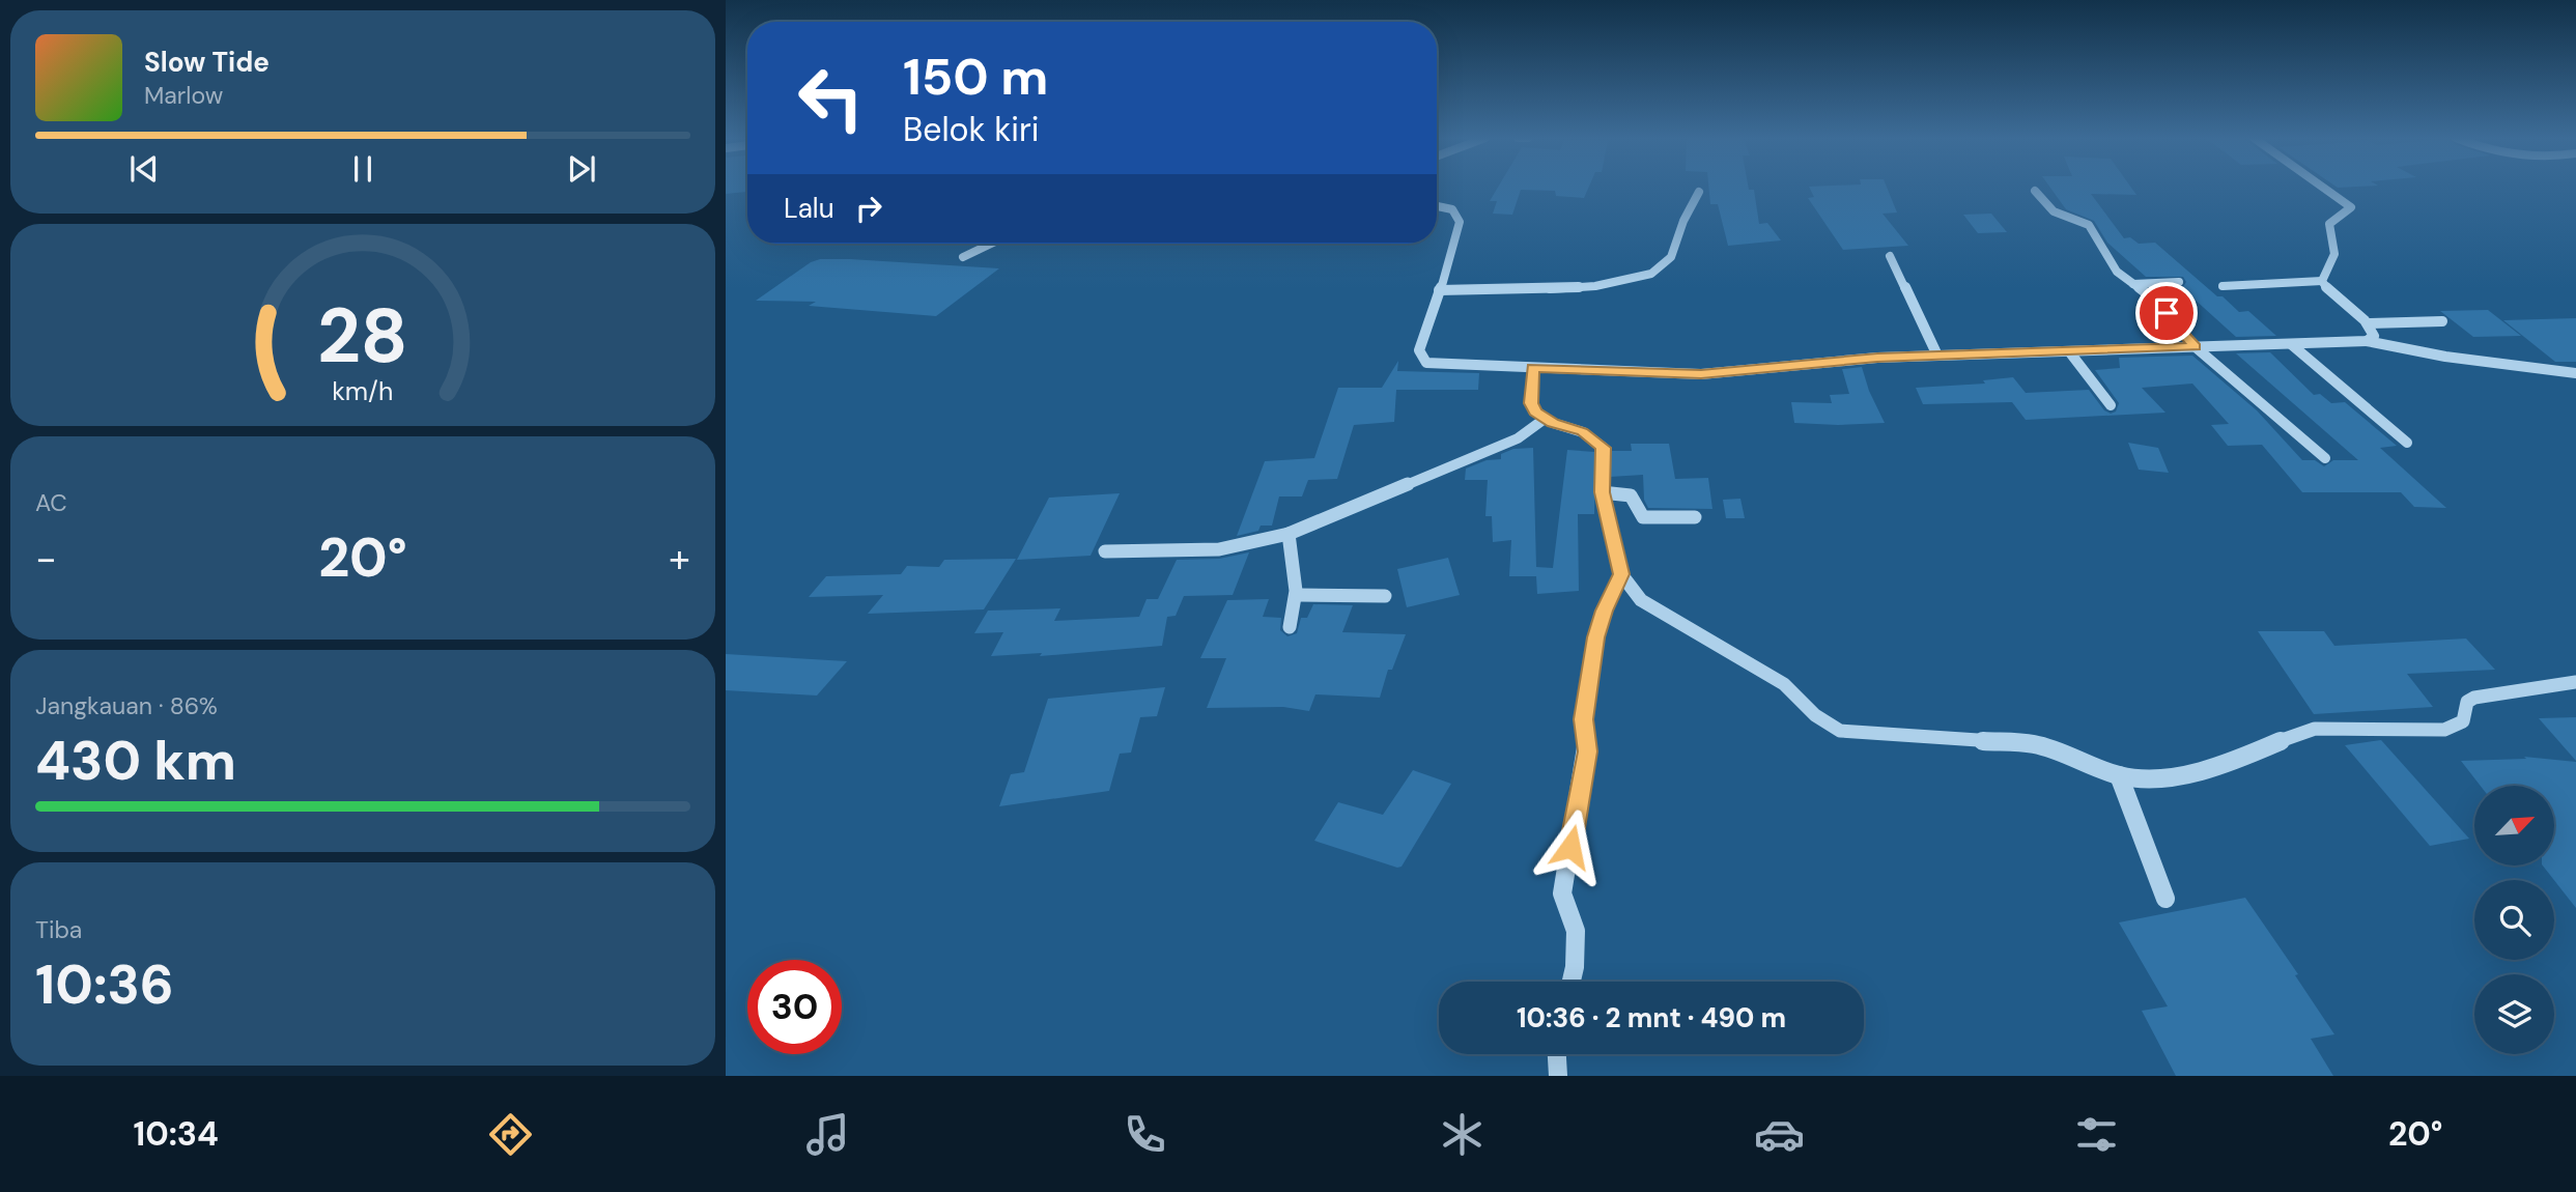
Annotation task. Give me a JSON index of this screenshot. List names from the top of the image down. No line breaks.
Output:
{"north":"top right","page":{"turn":["150 m","Belok kiri"],"song":["Slow Tide","Marlow"],"then":"Lalu","tile":["AC",["Jangkauan · 86%","430 km"],["Tiba","10:36"]],"heat":["−","20°","+"],"limit":"30","trip":"10:36 · 2 mnt · 490 m","tabs":["10:34","20°"],"gauge":["28","km/h"]}}
